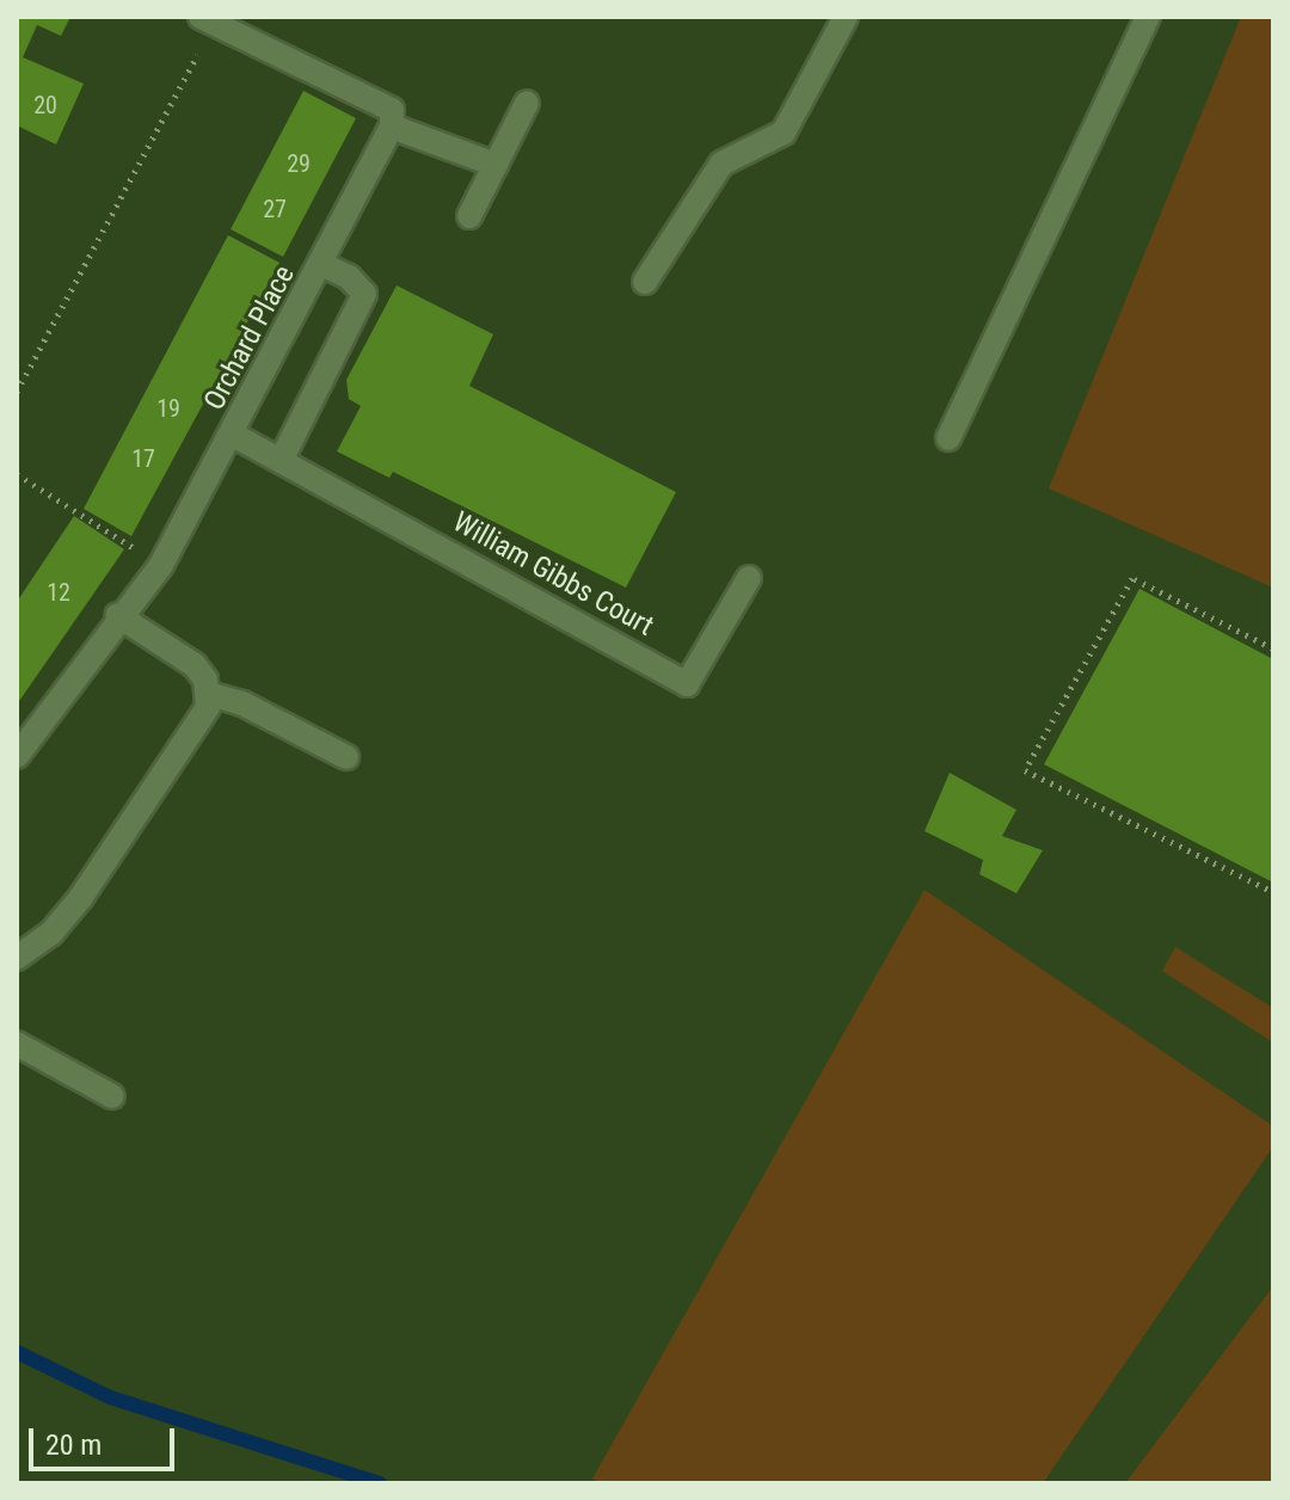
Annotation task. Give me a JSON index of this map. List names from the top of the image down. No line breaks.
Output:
{"streets":{"street":["Orchard Place","William Gibbs Court"]},"crossings":[["Orchard Place","William Gibbs Court"]],"house_numbers":["20","29","27","19","17","12"],"scale_bar":"20 m"}
